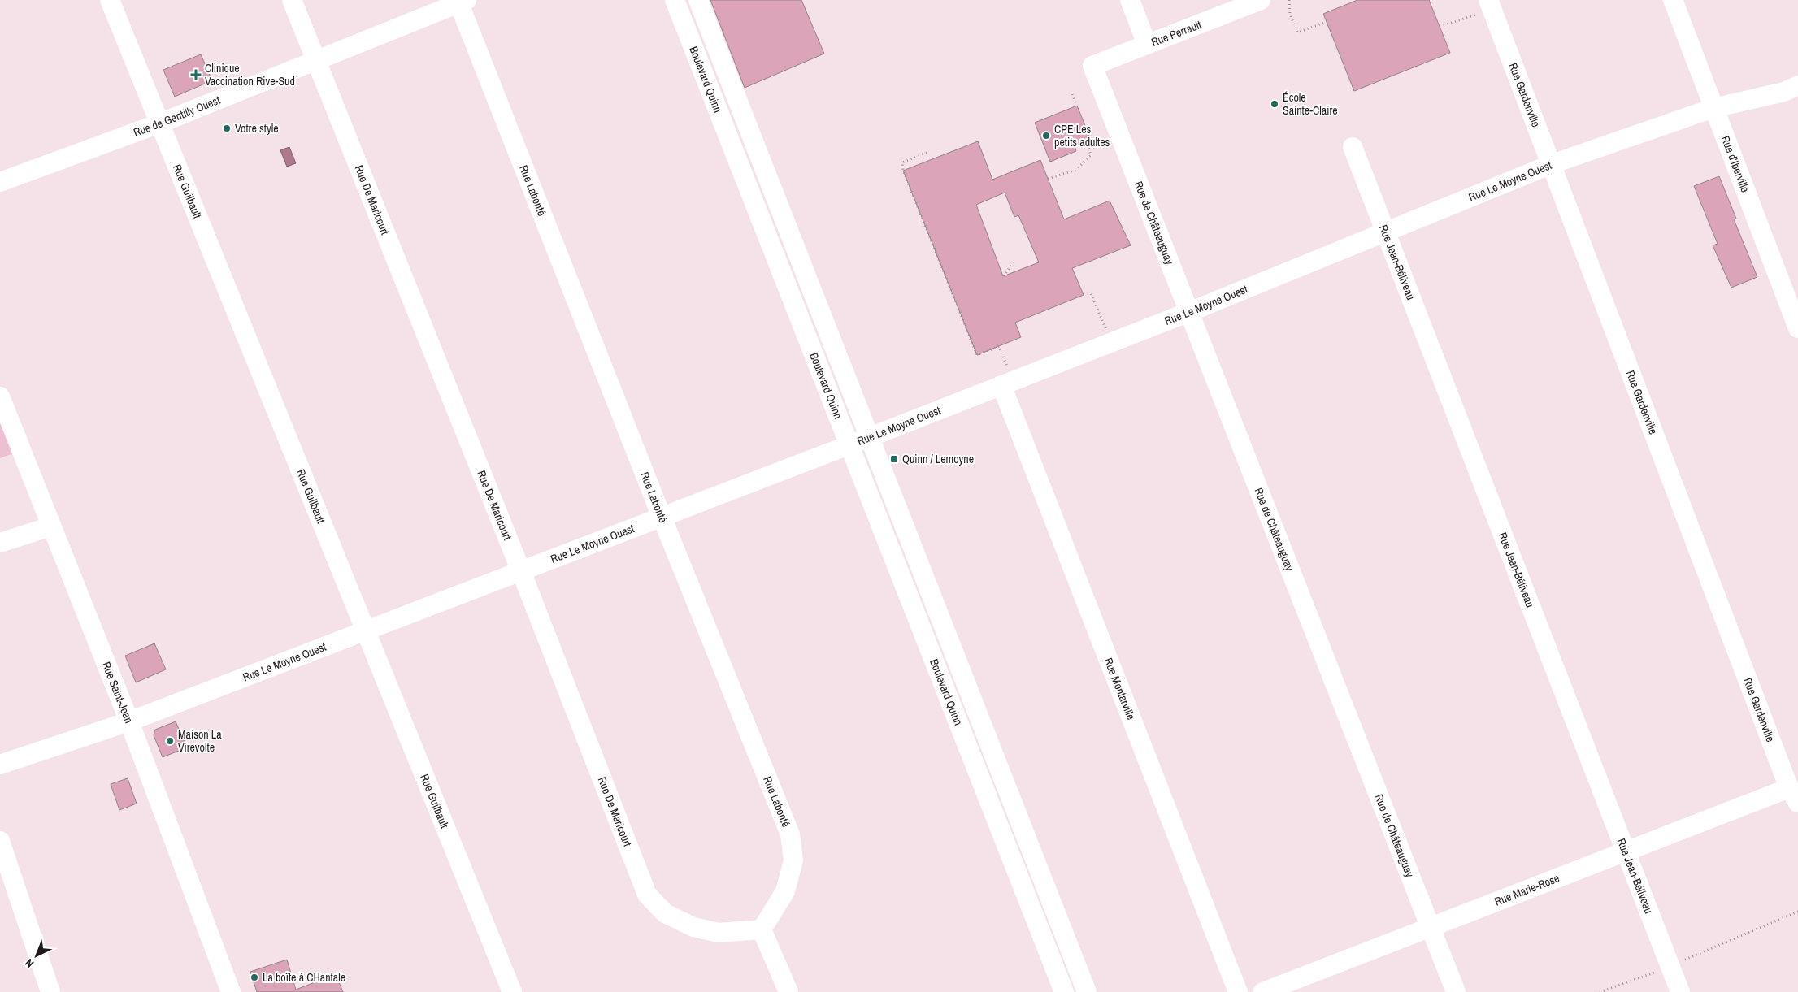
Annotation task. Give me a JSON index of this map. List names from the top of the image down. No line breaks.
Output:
{"streets":{"street":["Rue Perrault","Boulevard Quinn","Rue Gardenville","Rue de Gentilly Ouest","Rue d'Iberville","Rue Le Moyne Ouest","Rue Guilbault","Rue Labonté","Rue De Maricourt","Rue de Châteauguay","Rue Jean-Béliveau","Rue Montarville","Rue Saint-Jean","Rue Marie-Rose"]},"crossings":[["Rue Perrault","Rue de Châteauguay"],["Boulevard Quinn","Rue Le Moyne Ouest"],["Rue Gardenville","Rue Le Moyne Ouest"],["Rue Gardenville","Rue Marie-Rose"],["Rue de Gentilly Ouest","Rue Guilbault"],["Rue de Gentilly Ouest","Rue Labonté"],["Rue de Gentilly Ouest","Rue De Maricourt"],["Rue d'Iberville","Rue Le Moyne Ouest"],["Rue Le Moyne Ouest","Rue Guilbault"],["Rue Le Moyne Ouest","Rue Labonté"],["Rue Le Moyne Ouest","Rue De Maricourt"],["Rue Le Moyne Ouest","Rue de Châteauguay"],["Rue Le Moyne Ouest","Rue Jean-Béliveau"],["Rue Le Moyne Ouest","Rue Montarville"],["Rue Le Moyne Ouest","Rue Saint-Jean"],["Rue Labonté","Rue De Maricourt"],["Rue de Châteauguay","Rue Marie-Rose"],["Rue Jean-Béliveau","Rue Marie-Rose"]],"places":{"health":["Clinique Vaccination Rive-Sud"],"other":["École Sainte-Claire","Votre style","CPE Les petits adultes","Maison La Virevolte","La boîte à CHantale"],"transit":["Quinn / Lemoyne"]},"north":"bottom left"}
